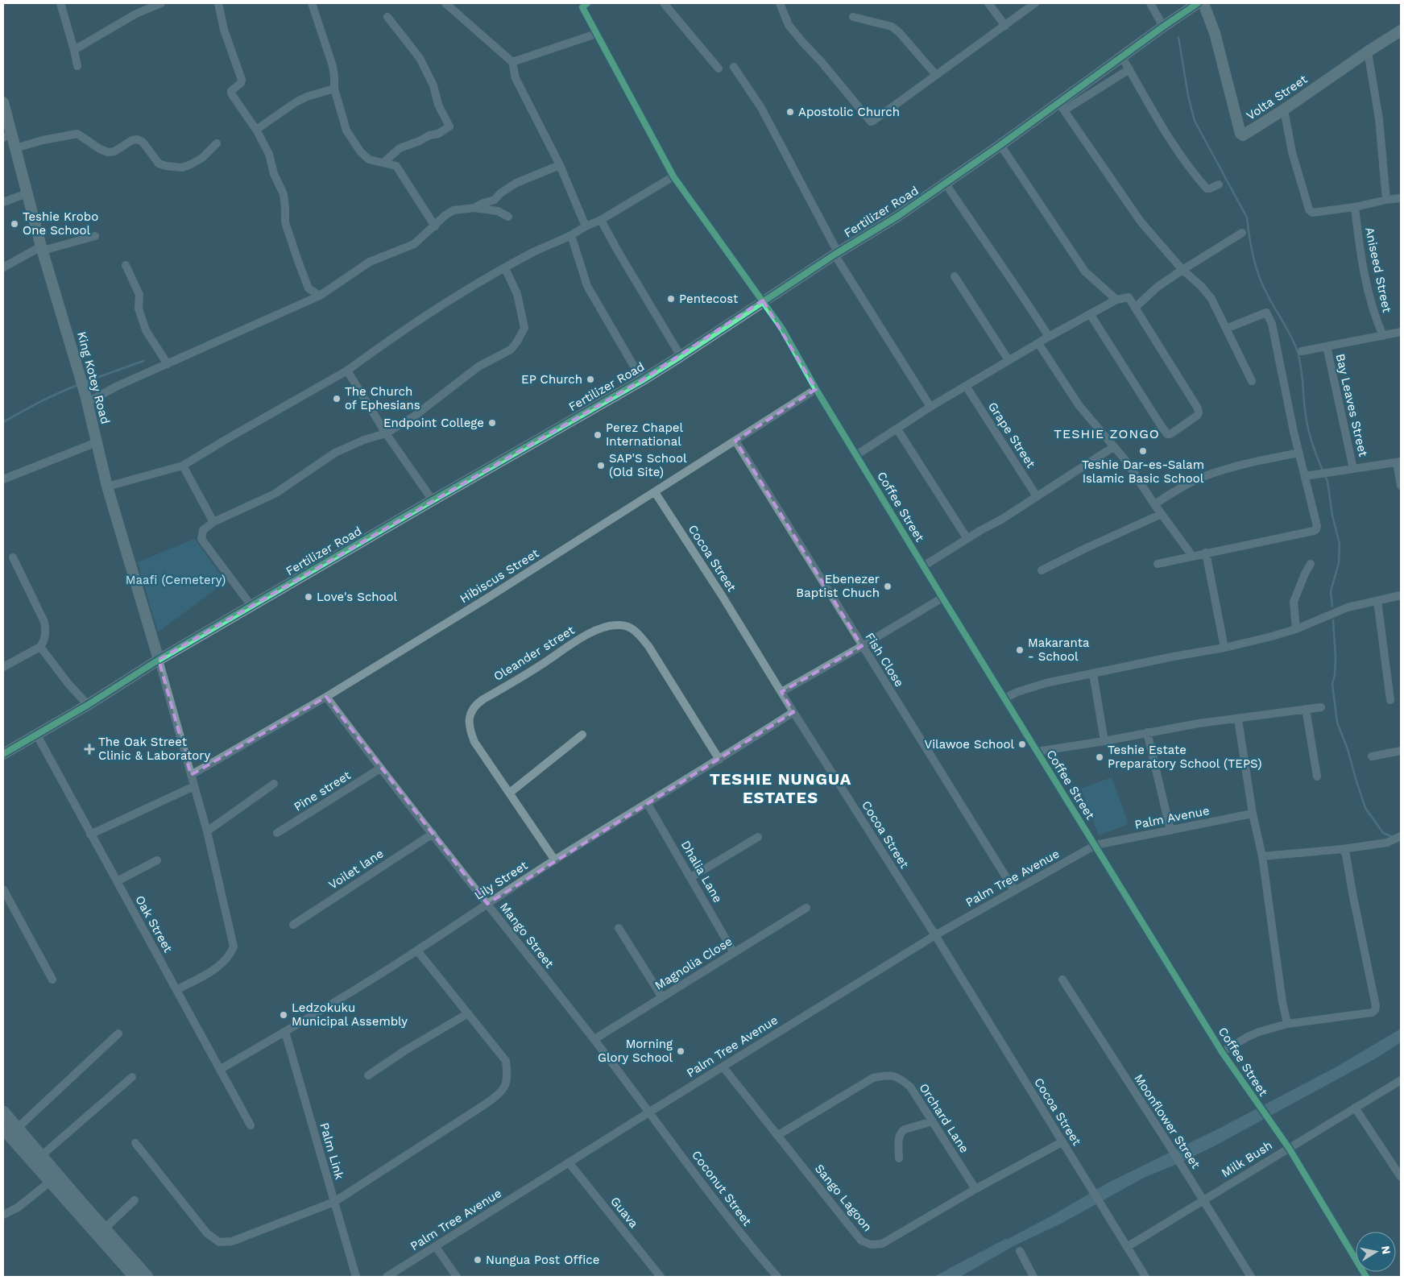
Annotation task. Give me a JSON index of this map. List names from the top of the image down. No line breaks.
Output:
{"streets":{"street":["Volta Street","Fertilizer Road","Aniseed Street","King Kotey Road","Bay Leaves Street","Grape Street","Coffee Street","Cocoa Street","Hibiscus Street","Oleander street","Fish Close","Pine street","Palm Avenue","Voilet lane","Dhalia Lane","Palm Tree Avenue","Lily Street","Oak Street","Mango Street","Magnolia Close","Orchard Lane","Moonflower Street","Palm Link","Milk Bush","Coconut Street","Sango Lagoon","Guava"]},"crossings":[["Fertilizer Road","King Kotey Road"],["Fertilizer Road","Coffee Street"],["Fertilizer Road","Oak Street"],["Coffee Street","Hibiscus Street"],["Coffee Street","Palm Avenue"],["Coffee Street","Palm Tree Avenue"],["Coffee Street","Milk Bush"],["Cocoa Street","Hibiscus Street"],["Cocoa Street","Palm Tree Avenue"],["Cocoa Street","Lily Street"],["Cocoa Street","Milk Bush"],["Cocoa Street","Sango Lagoon"],["Hibiscus Street","Fish Close"],["Hibiscus Street","Mango Street"],["Oleander street","Lily Street"],["Fish Close","Palm Tree Avenue"],["Pine street","Mango Street"],["Palm Avenue","Palm Tree Avenue"],["Voilet lane","Mango Street"],["Dhalia Lane","Lily Street"],["Dhalia Lane","Magnolia Close"],["Palm Tree Avenue","Mango Street"],["Palm Tree Avenue","Coconut Street"],["Palm Tree Avenue","Sango Lagoon"],["Palm Tree Avenue","Guava"],["Lily Street","Oak Street"],["Lily Street","Mango Street"],["Lily Street","Palm Link"],["Mango Street","Magnolia Close"],["Mango Street","Coconut Street"],["Orchard Lane","Sango Lagoon"],["Moonflower Street","Milk Bush"]],"districts":["TESHIE ZONGO","TESHIE NUNGUA ESTATES"],"parks":["Maafi (Cemetery)"],"places":{"other":["Apostolic Church","Teshie Krobo One School","Pentecost","EP Church","The Church of Ephesians","Endpoint College","Perez Chapel International","Teshie Dar-es-Salam Islamic Basic School","SAP'S School (Old Site)","Ebenezer Baptist Chuch","Love's School","Makaranta - School","Vilawoe School","Teshie Estate Preparatory School (TEPS)","Ledzokuku Municipal Assembly","Morning Glory School","Nungua Post Office"],"health":["The Oak Street Clinic & Laboratory"]},"north":"right"}
